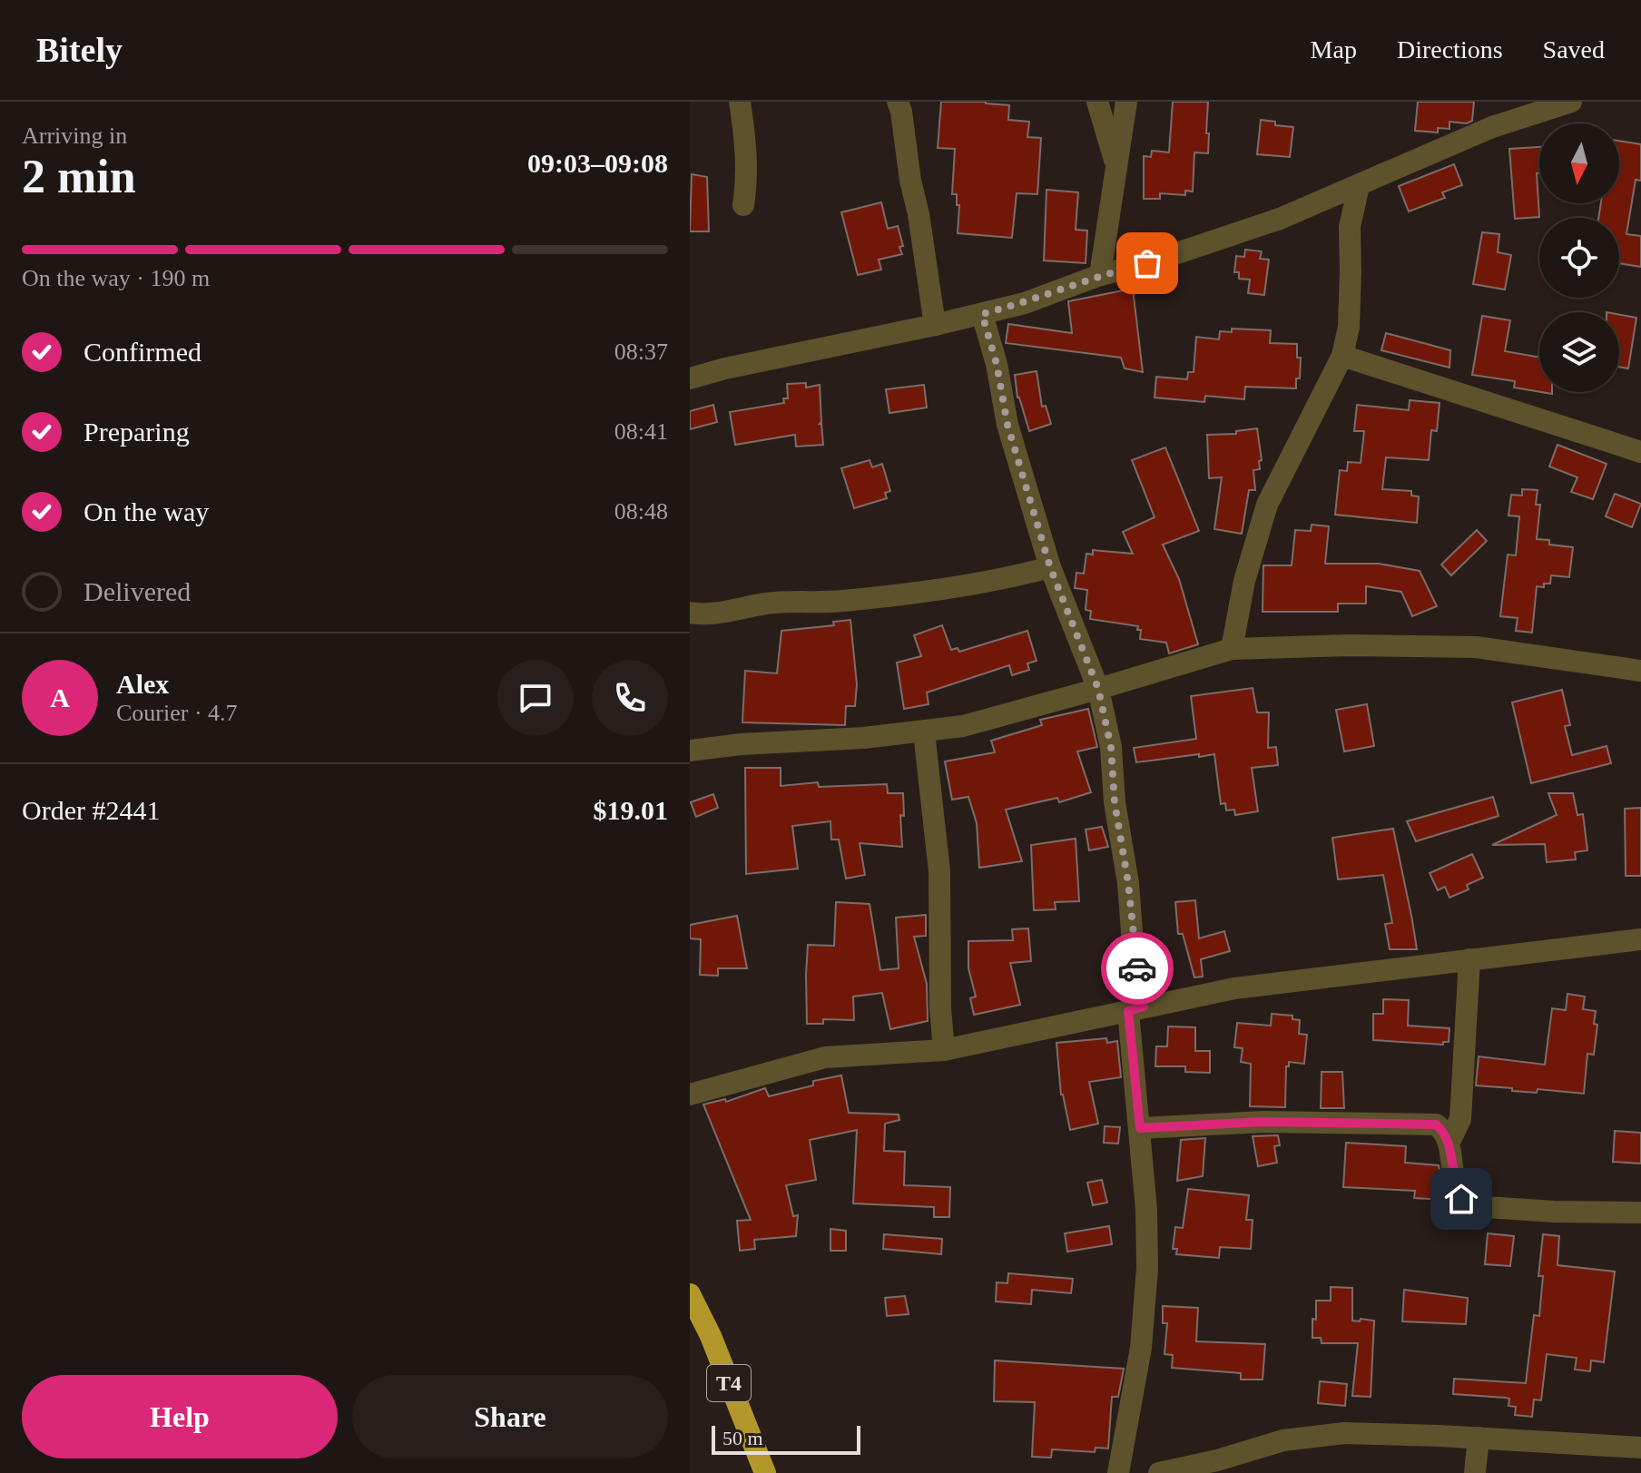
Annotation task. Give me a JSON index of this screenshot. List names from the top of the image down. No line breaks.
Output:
{"streets":{"highway":["T4"]},"scale_bar":"50 m","north":"bottom","page":{"header":"Bitely","nav":["Map","Directions","Saved"],"heading":["2 min","Arriving in","09:03–09:08"],"panel":["Alex","Courier · 4.7","Order #2441","$19.01"],"bar":"On the way · 190 m","list":[["Confirmed","08:37"],["Preparing","08:41"],["On the way","08:48"],"Delivered"],"round":"A","buttons":["Help","Share"],"scale":"50 m"}}
